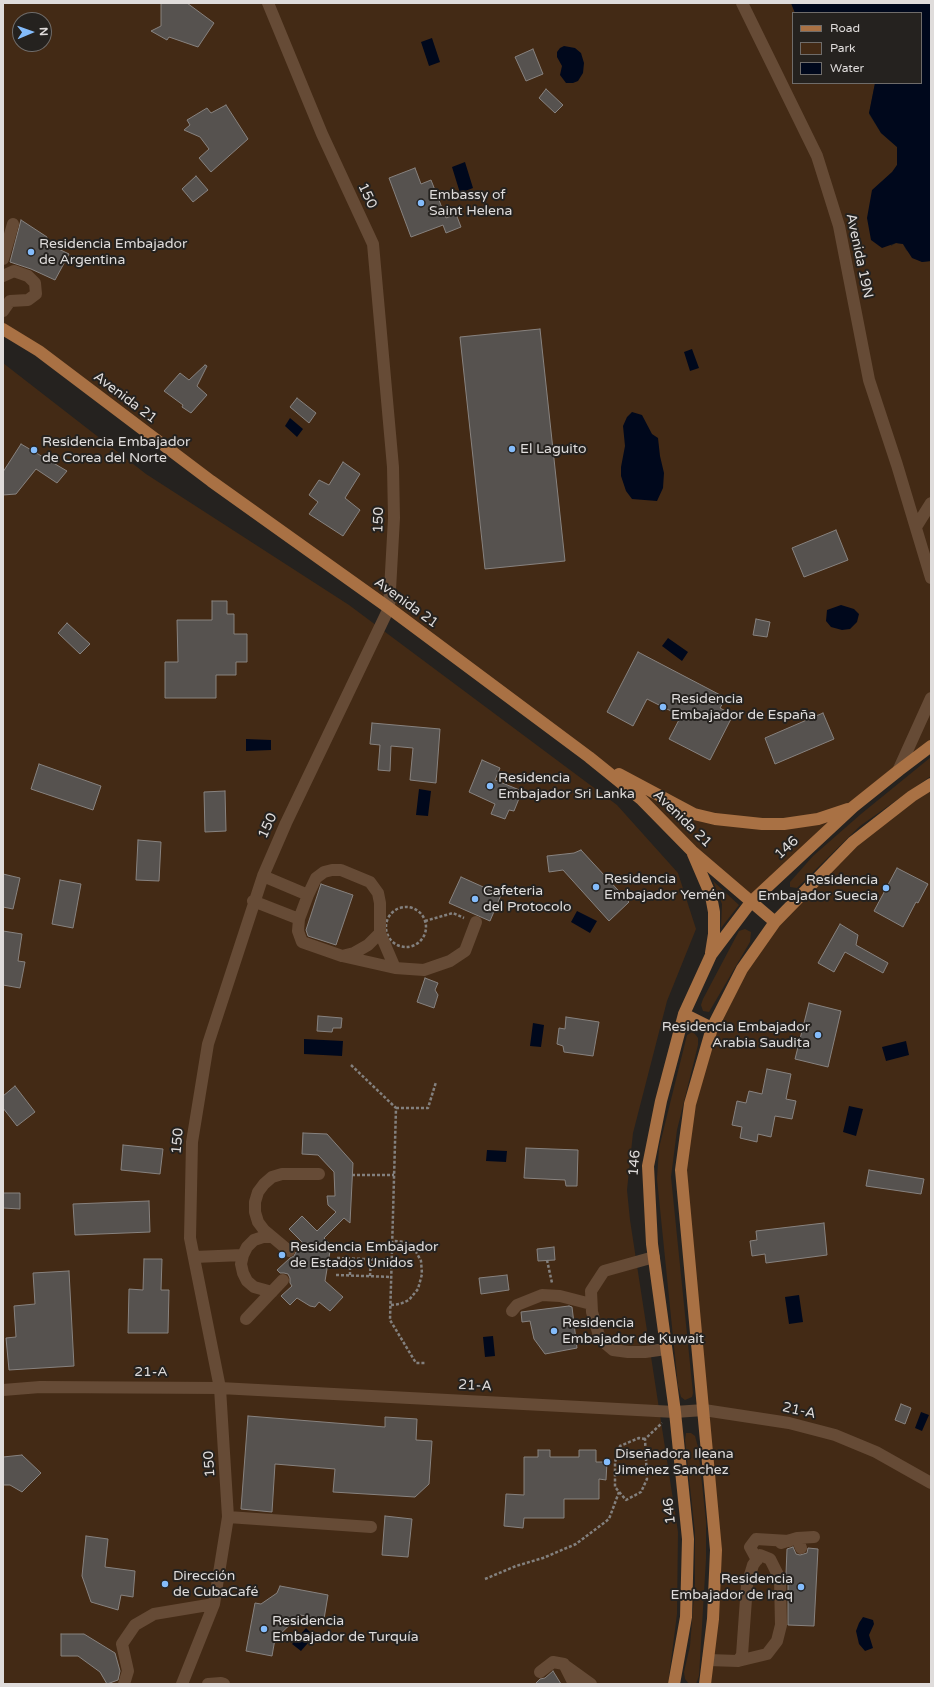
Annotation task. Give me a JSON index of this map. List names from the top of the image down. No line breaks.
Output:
{"streets":{"main road":["Avenida 21","146"],"street":["150","Avenida 19N","21-A"]},"crossings":[["150","Avenida 21"],["150","21-A"],["Avenida 21","146"],["146","21-A"]],"places":["Embassy of Saint Helena","Residencia Embajador de Argentina","El Laguito","Residencia Embajador de Corea del Norte","Residencia Embajador de España","Residencia Embajador Sri Lanka","Residencia Embajador Yemén","Residencia Embajador Suecia","Cafeteria del Protocolo","Residencia Embajador Arabia Saudita","Residencia Embajador de Estados Unidos","Residencia Embajador de Kuwait","Diseñadora Ileana Jimenez Sanchez","Dirección de CubaCafé","Residencia Embajador de Iraq","Residencia Embajador de Turquía"],"legend":["Road","Park","Water"],"north":"right"}
